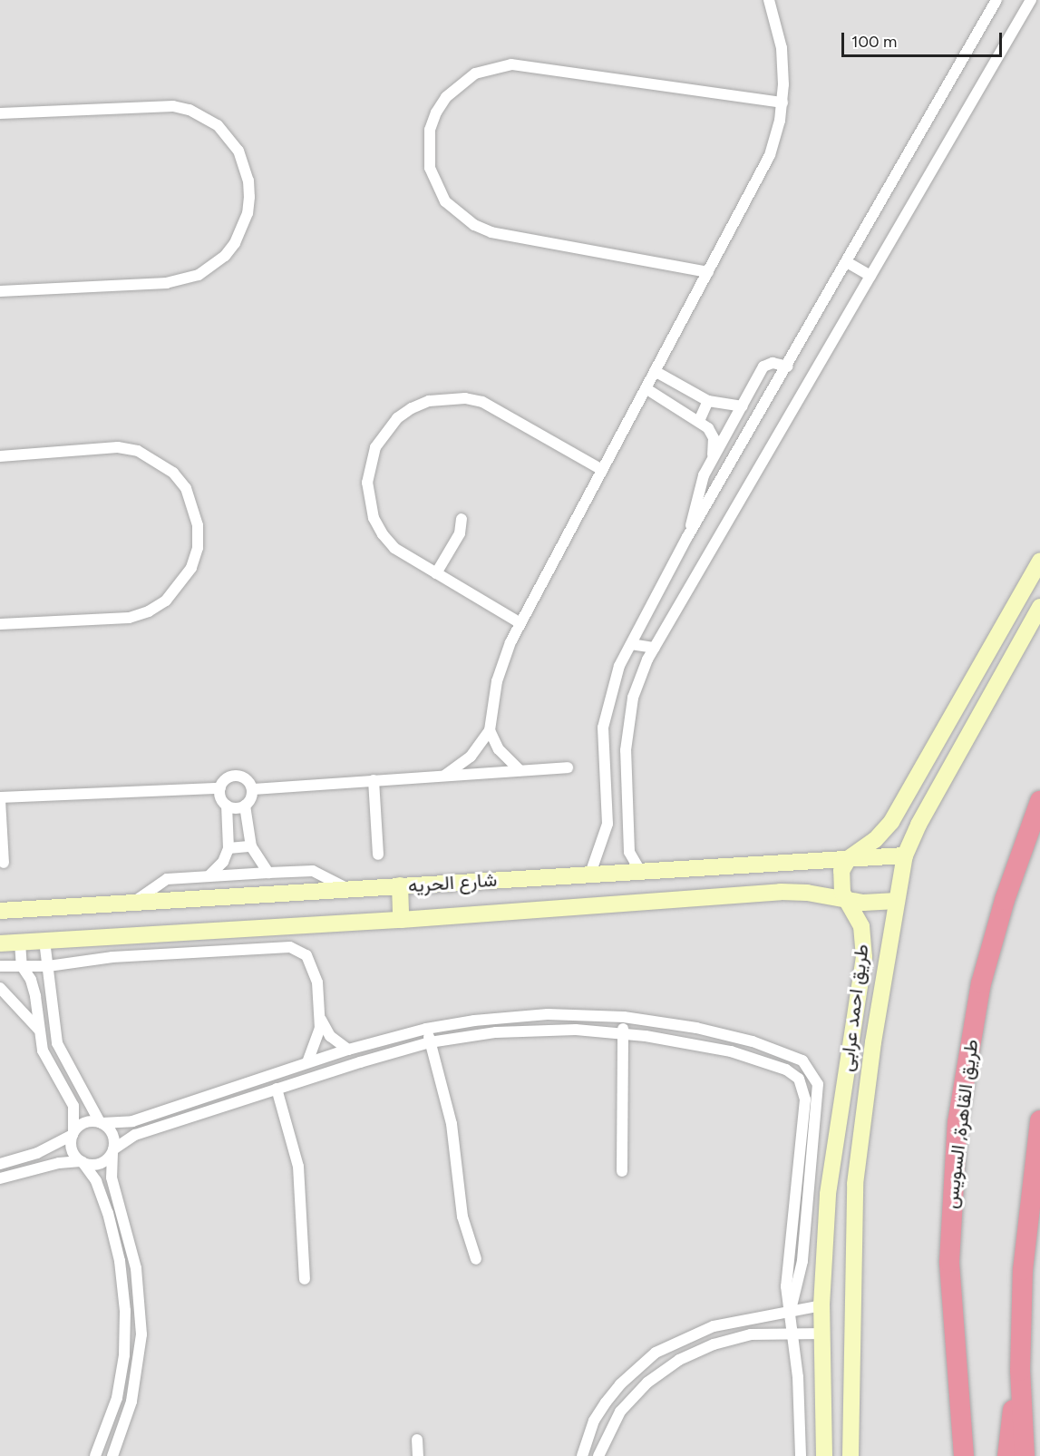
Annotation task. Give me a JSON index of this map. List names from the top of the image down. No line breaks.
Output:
{"streets":{"highway":["طريق القاهرة, السويس"],"street":["شارع الحريه","طريق احمد عرابى"]},"crossings":[["شارع الحريه","طريق احمد عرابى"]],"scale_bar":"100 m"}
